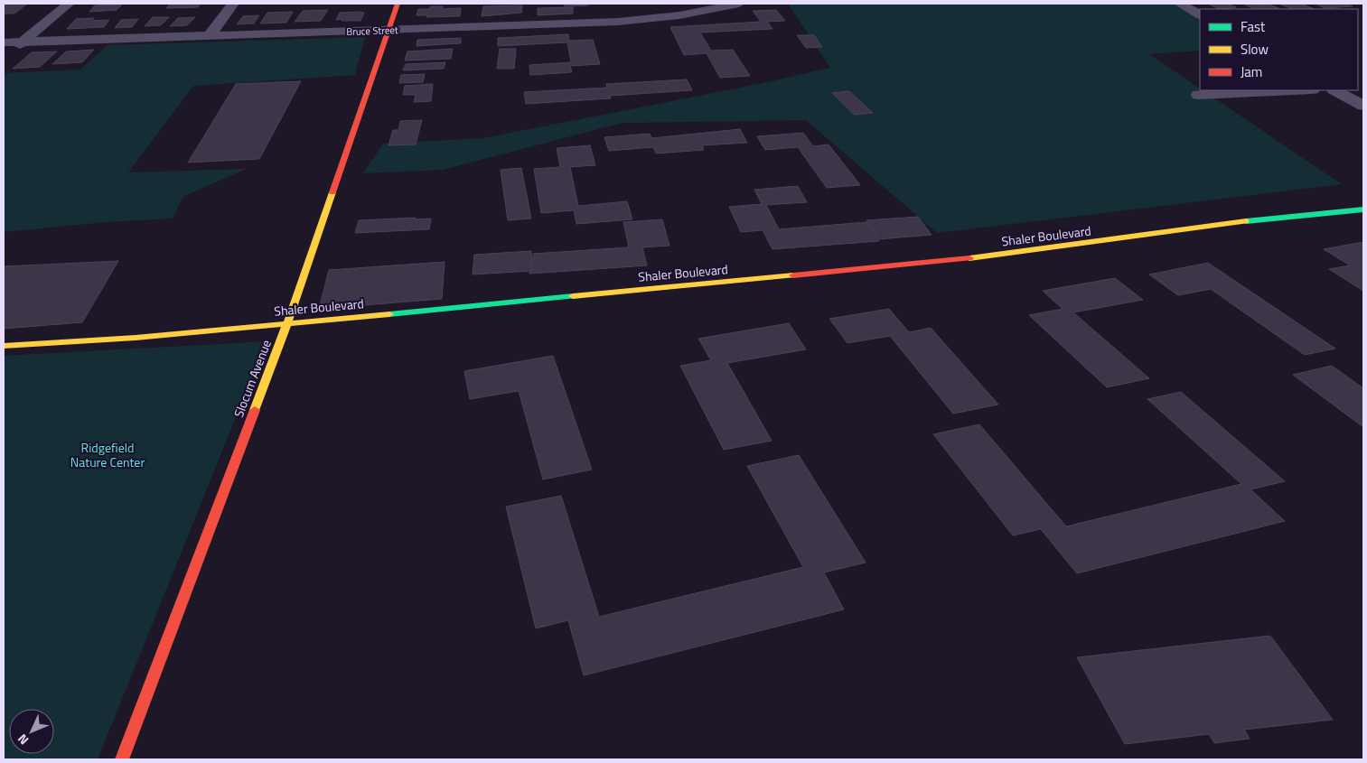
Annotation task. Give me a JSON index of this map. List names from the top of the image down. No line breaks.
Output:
{"streets":{"street":["Bruce Street","Shaler Boulevard","Slocum Avenue"]},"crossings":[["Bruce Street","Slocum Avenue"],["Shaler Boulevard","Slocum Avenue"]],"parks":["Ridgefield Nature Center"],"legend":["Fast","Slow","Jam"],"north":"bottom left"}
